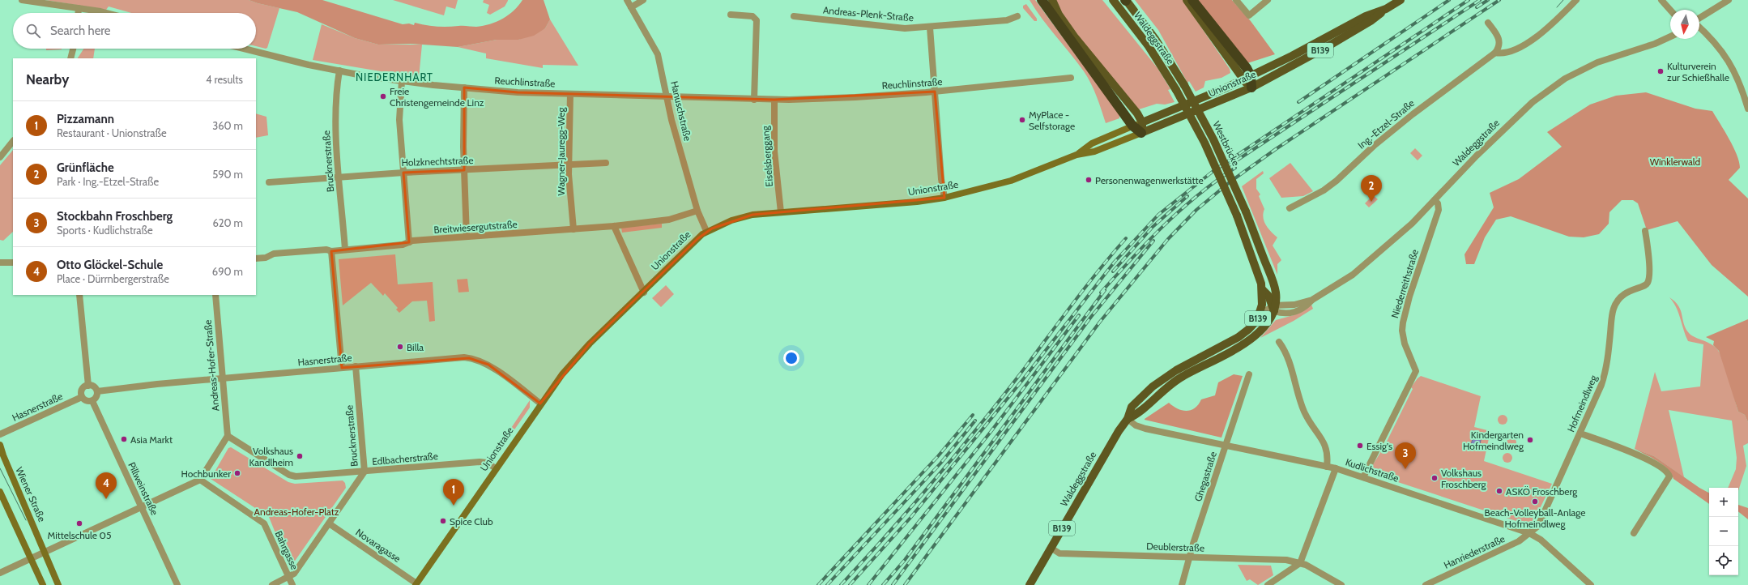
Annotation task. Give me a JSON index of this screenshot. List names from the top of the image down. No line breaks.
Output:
{"streets":{"main road":["Waldeggstraße","B139","Unionstraße","Westbrücke","Wiener Straße"],"street":["Andreas-Plenk-Straße","Reuchlinstraße","Hanuschstraße","Ing.-Etzel-Straße","Wagner-Jauregg-Weg","Eiselsberggang","Brucknerstraße","Holzknechtstraße","Breitwiesergutstraße","Niederreithstraße","Hasnerstraße","Andreas-Hofer-Straße","Hofmeindlweg","Edlbacherstraße","Kudlichstraße","Ghegastraße","Pillweinstraße","Novaragasse","Deublerstraße","Bahrgasse","Hanriederstraße"]},"crossings":[["Waldeggstraße","Westbrücke"],["Waldeggstraße","Niederreithstraße"],["Waldeggstraße","Kudlichstraße"],["Waldeggstraße","Deublerstraße"],["Reuchlinstraße","Hanuschstraße"],["Reuchlinstraße","Wagner-Jauregg-Weg"],["Reuchlinstraße","Eiselsberggang"],["Reuchlinstraße","Brucknerstraße"],["Unionstraße","Hanuschstraße"],["Unionstraße","Eiselsberggang"],["Unionstraße","Hasnerstraße"],["Unionstraße","Edlbacherstraße"],["Unionstraße","Novaragasse"],["Hanuschstraße","Breitwiesergutstraße"],["Wagner-Jauregg-Weg","Holzknechtstraße"],["Wagner-Jauregg-Weg","Breitwiesergutstraße"],["Brucknerstraße","Holzknechtstraße"],["Brucknerstraße","Breitwiesergutstraße"],["Brucknerstraße","Hasnerstraße"],["Brucknerstraße","Edlbacherstraße"],["Brucknerstraße","Novaragasse"],["Brucknerstraße","Bahrgasse"],["Niederreithstraße","Kudlichstraße"],["Hasnerstraße","Andreas-Hofer-Straße"],["Hasnerstraße","Pillweinstraße"],["Andreas-Hofer-Straße","Edlbacherstraße"],["Hofmeindlweg","Kudlichstraße"],["Hofmeindlweg","Hanriederstraße"],["Kudlichstraße","Ghegastraße"],["Kudlichstraße","Hanriederstraße"],["Ghegastraße","Deublerstraße"]],"districts":["NIEDERNHART"],"parks":["Winklerwald","Andreas-Hofer-Platz"],"places":["Kulturverein zur Schießhalle","Freie Christengemeinde Linz","MyPlace - Selfstorage","Personenwagenwerkstätte","Billa","Asia Markt","Kindergarten Hofmeindlweg","Essig's","Volkshaus Kandlheim","Hochbunker","Volkshaus Froschberg","ASKÖ Froschberg","Beach-Volleyball-Anlage Hofmeindlweg","Spice Club","Mittelschule 05"],"north":"bottom","page":{"search":"Search here","heading":["Nearby","4 results"],"list":[{"mark":"1","name":"Pizzamann","note":"Restaurant · Unionstraße","value":"360 m"},{"mark":"2","name":"Grünfläche","note":"Park · Ing.-Etzel-Straße","value":"590 m"},{"mark":"3","name":"Stockbahn Froschberg","note":"Sports · Kudlichstraße","value":"620 m"},{"mark":"4","name":"Otto Glöckel-Schule","note":"Place · Dürrnbergerstraße","value":"690 m"}],"pins":["2","3","4","1"],"map_buttons":["+","−"]}}
